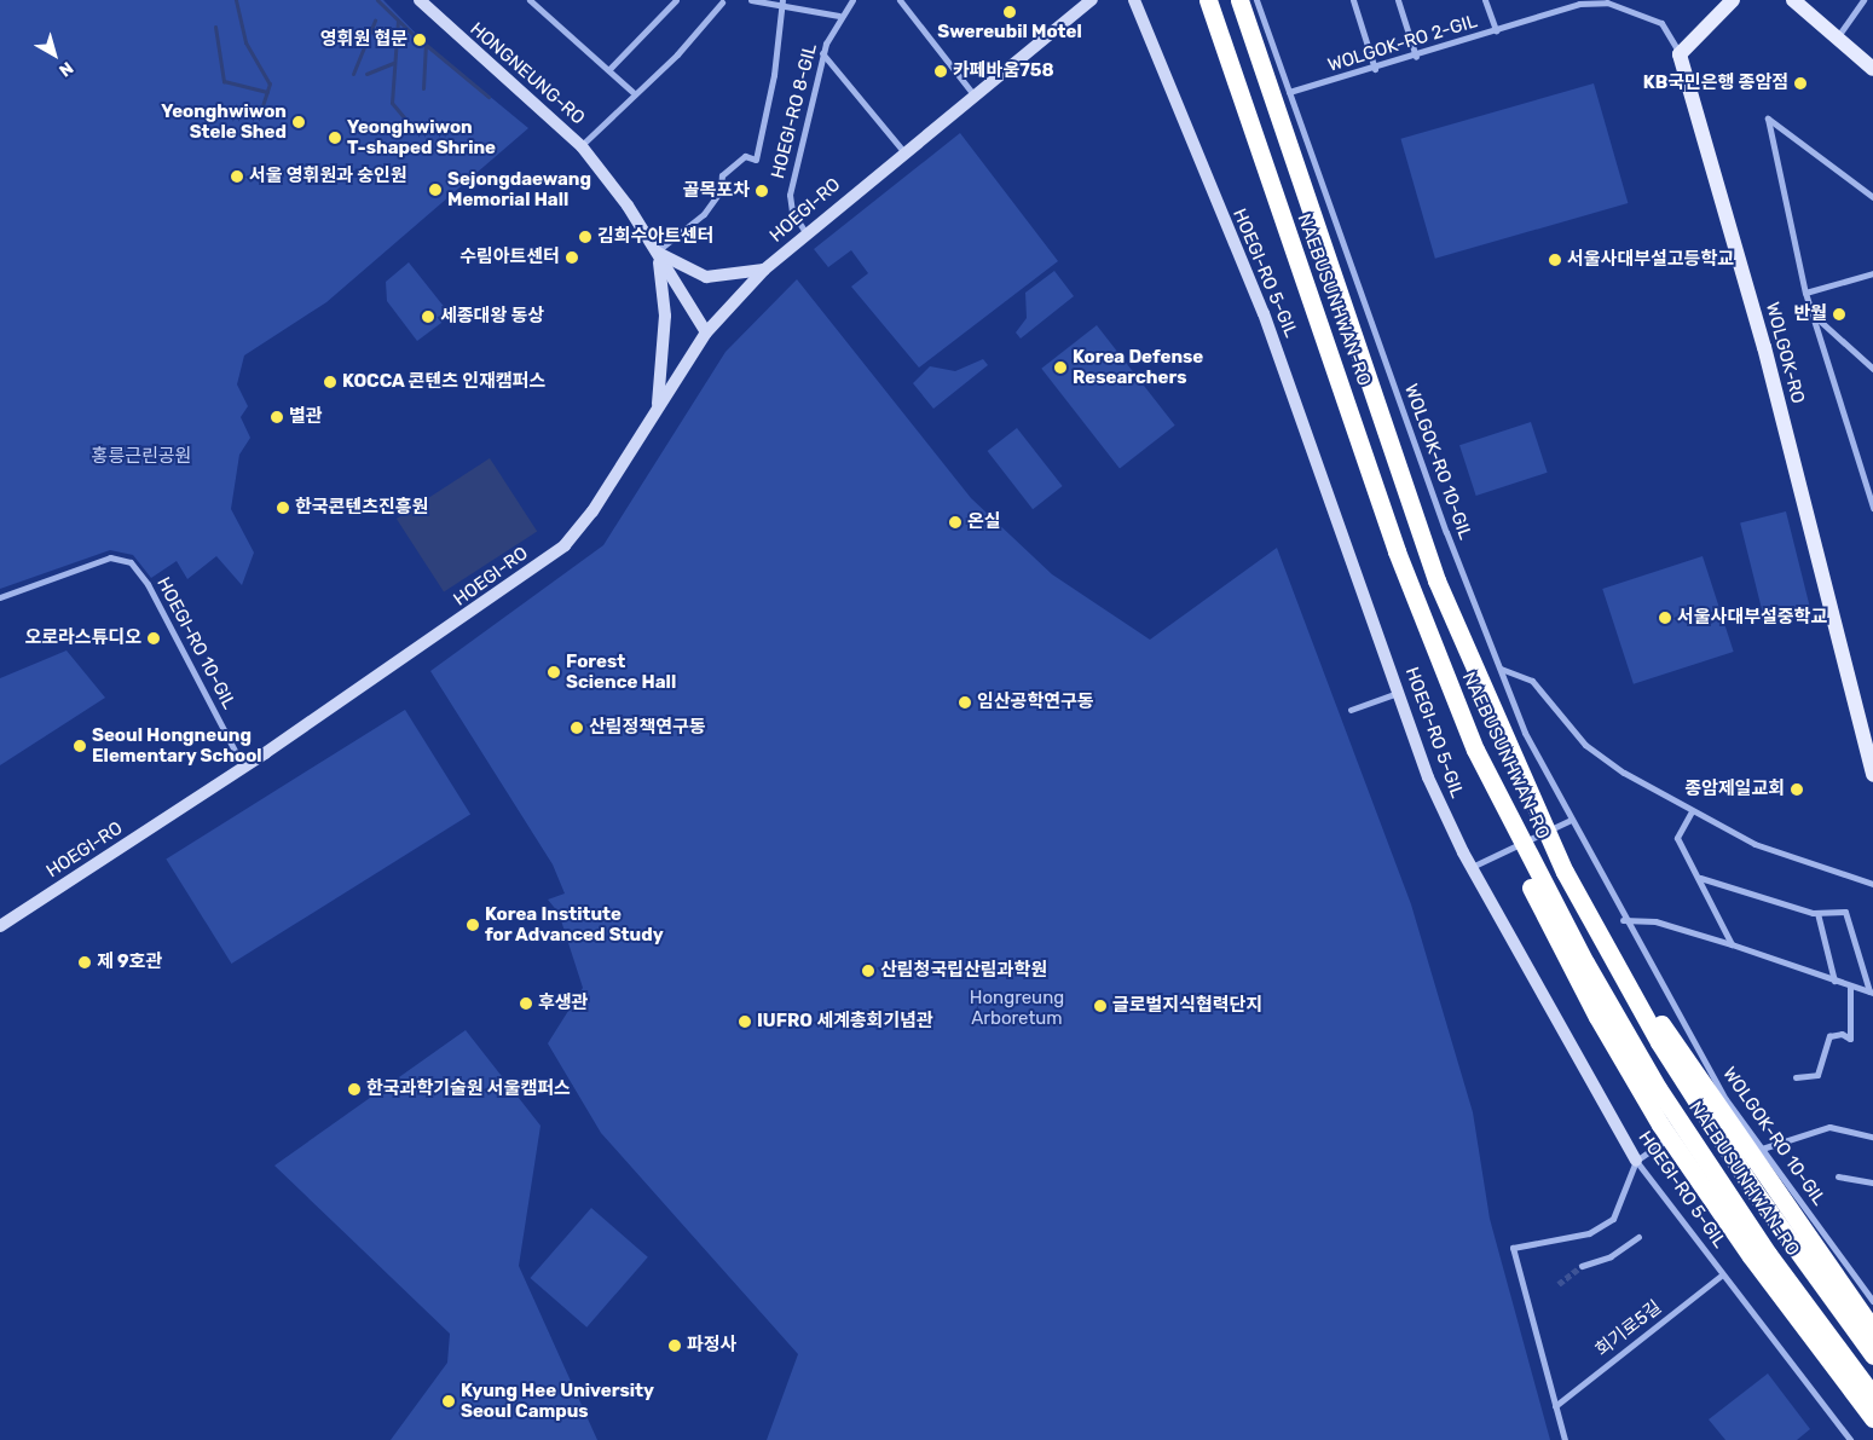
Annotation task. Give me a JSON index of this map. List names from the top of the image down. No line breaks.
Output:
{"streets":{"highway":["NAEBUSUNHWAN-RO"],"main road":["HONGNEUNG-RO","HOEGI-RO","HOEGI-RO 5-GIL","WOLGOK-RO"],"street":["WOLGOK-RO 2-GIL","HOEGI-RO 8-GIL","WOLGOK-RO 10-GIL","HOEGI-RO 10-GIL","회기로5길"]},"crossings":[["WOLGOK-RO 2-GIL","WOLGOK-RO"],["WOLGOK-RO 2-GIL","WOLGOK-RO 10-GIL"],["HONGNEUNG-RO","HOEGI-RO"],["HOEGI-RO 8-GIL","HOEGI-RO"],["HOEGI-RO","HOEGI-RO 10-GIL"],["HOEGI-RO 5-GIL","회기로5길"]],"parks":["홍릉근린공원","Hongreung Arboretum"],"places":["Swereubil Motel","영휘원 협문","카페바움758","KB국민은행 종암점","Yeonghwiwon Stele Shed","Yeonghwiwon T-shaped Shrine","서울 영휘원과 숭인원","Sejongdaewang Memorial Hall","골목포차","김희수아트센터","수림아트센터","서울사대부설고등학교","반월","세종대왕 동상","Korea Defense Researchers","KOCCA 콘텐츠 인재캠퍼스","별관","한국콘텐츠진흥원","온실","서울사대부설중학교","오로라스튜디오","Forest Science Hall","임산공학연구동","산림정책연구동","Seoul Hongneung Elementary School","종암제일교회","Korea Institute for Advanced Study","제 9호관","산림청국립산림과학원","후생관","글로벌지식협력단지","IUFRO 세계총회기념관","한국과학기술원 서울캠퍼스","파정사","Kyung Hee University Seoul Campus"],"north":"bottom right"}
